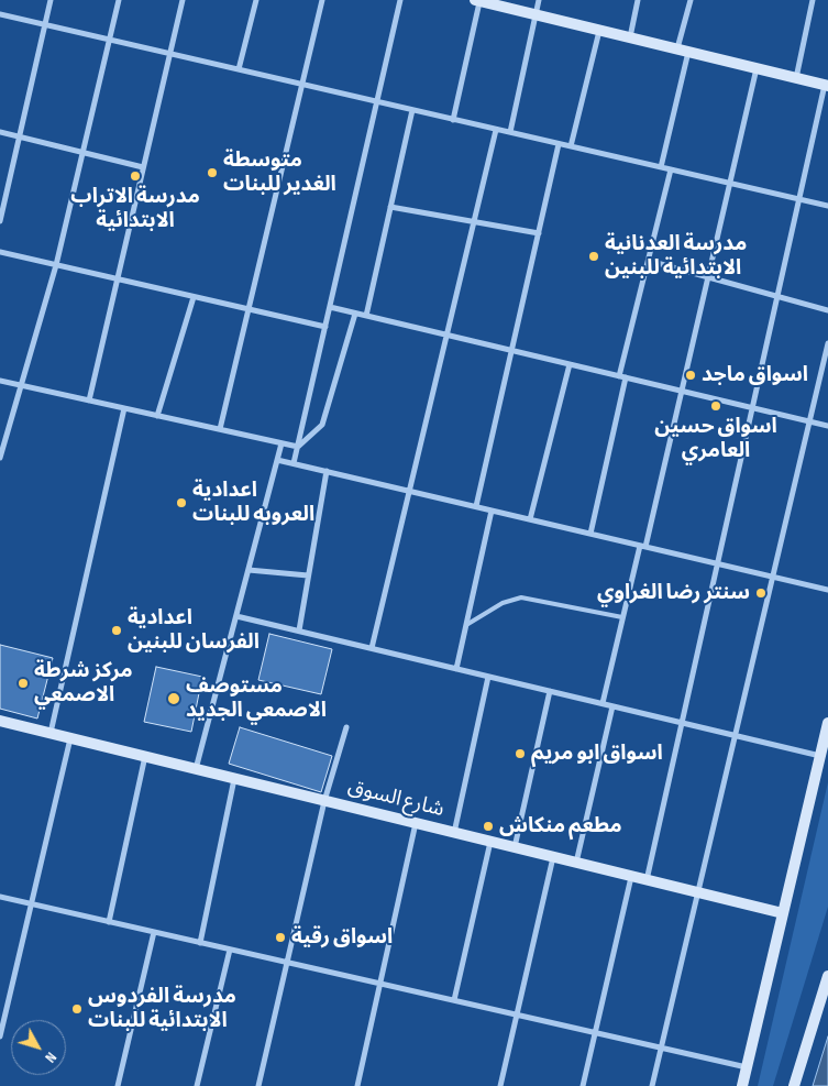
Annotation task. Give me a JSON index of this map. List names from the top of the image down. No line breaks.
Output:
{"streets":{"street":["شارع السوق"]},"places":["متوسطة الغدير للبنات","مدرسة الاتراب الابتدائية","مدرسة العدنانية الابتدائية للبنين","اسواق ماجد","اسواق حسين العامري","اعدادية العروبه للبنات","سنتر رضا الغراوي","اعدادية الفرسان للبنين","مركز شرطة الاصمعي","مستوصف الاصمعي الجديد","اسواق ابو مريم","مطعم منكاش","اسواق رقية","مدرسة الفردوس الابتدائية للبنات"],"north":"bottom right"}
